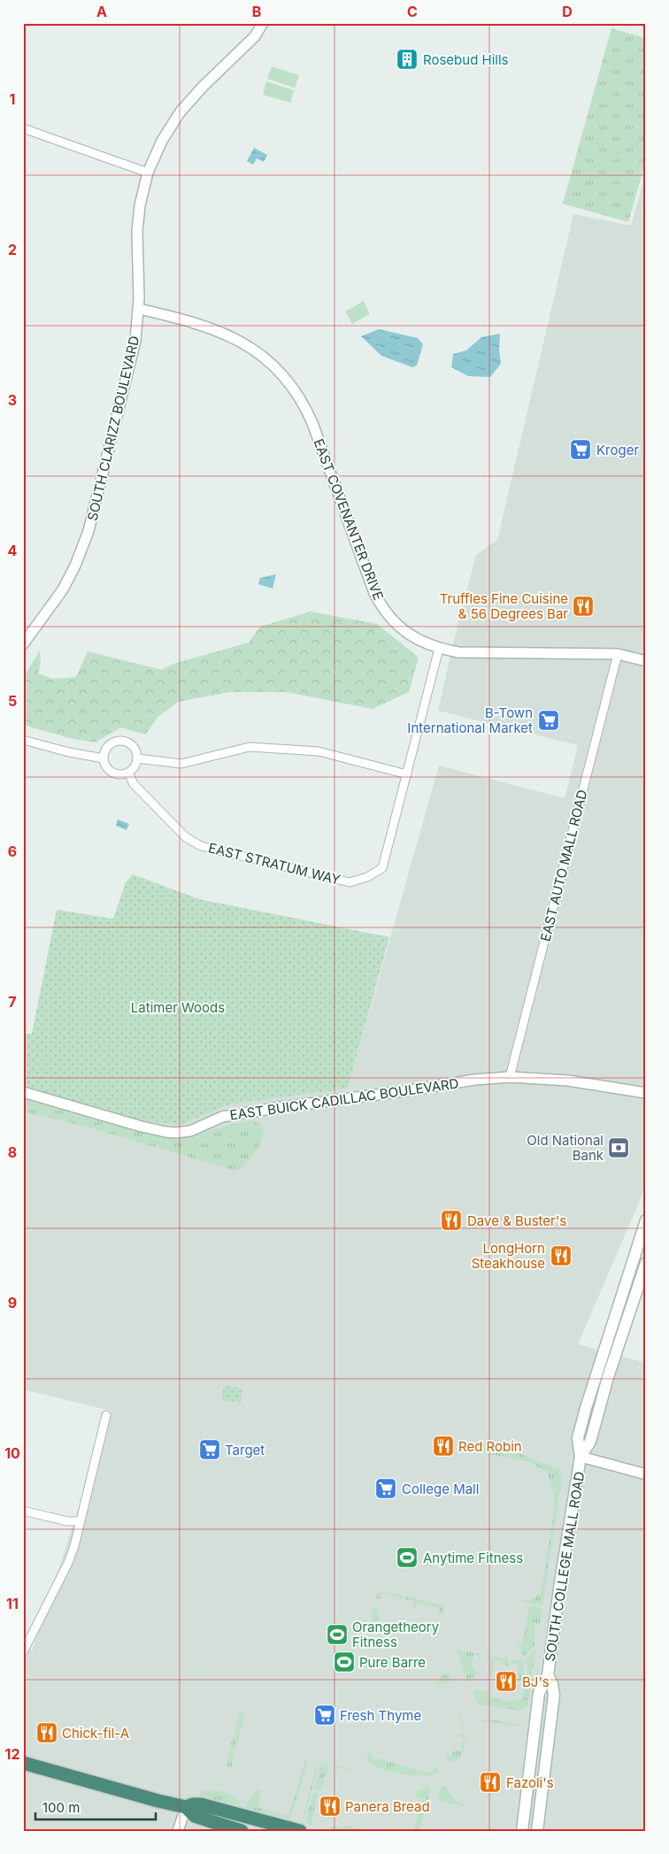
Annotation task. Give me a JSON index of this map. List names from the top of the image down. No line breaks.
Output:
{"streets":{"main road":["SOUTH COLLEGE MALL ROAD"],"street":["SOUTH CLARIZZ BOULEVARD","EAST COVENANTER DRIVE","EAST STRATUM WAY","EAST AUTO MALL ROAD","EAST BUICK CADILLAC BOULEVARD"]},"crossings":[["SOUTH CLARIZZ BOULEVARD","EAST COVENANTER DRIVE"],["EAST COVENANTER DRIVE","EAST STRATUM WAY"],["EAST COVENANTER DRIVE","EAST AUTO MALL ROAD"],["EAST AUTO MALL ROAD","EAST BUICK CADILLAC BOULEVARD"]],"parks":["Latimer Woods"],"places":{"building":["Rosebud Hills"],"supermarket":["Kroger","B-Town International Market","Target","College Mall","Fresh Thyme"],"restaurant":["Truffles Fine Cuisine & 56 Degrees Bar","Dave & Buster's","LongHorn Steakhouse","Red Robin","BJ's","Chick-fil-A","Fazoli's","Panera Bread"],"bank":["Old National Bank"],"sports":["Anytime Fitness","Orangetheory Fitness","Pure Barre"]},"scale_bar":"100 m","grid":{"columns":["A","B","C","D"],"rows":["1","2","3","4","5","6","7","8","9","10","11","12"]}}
